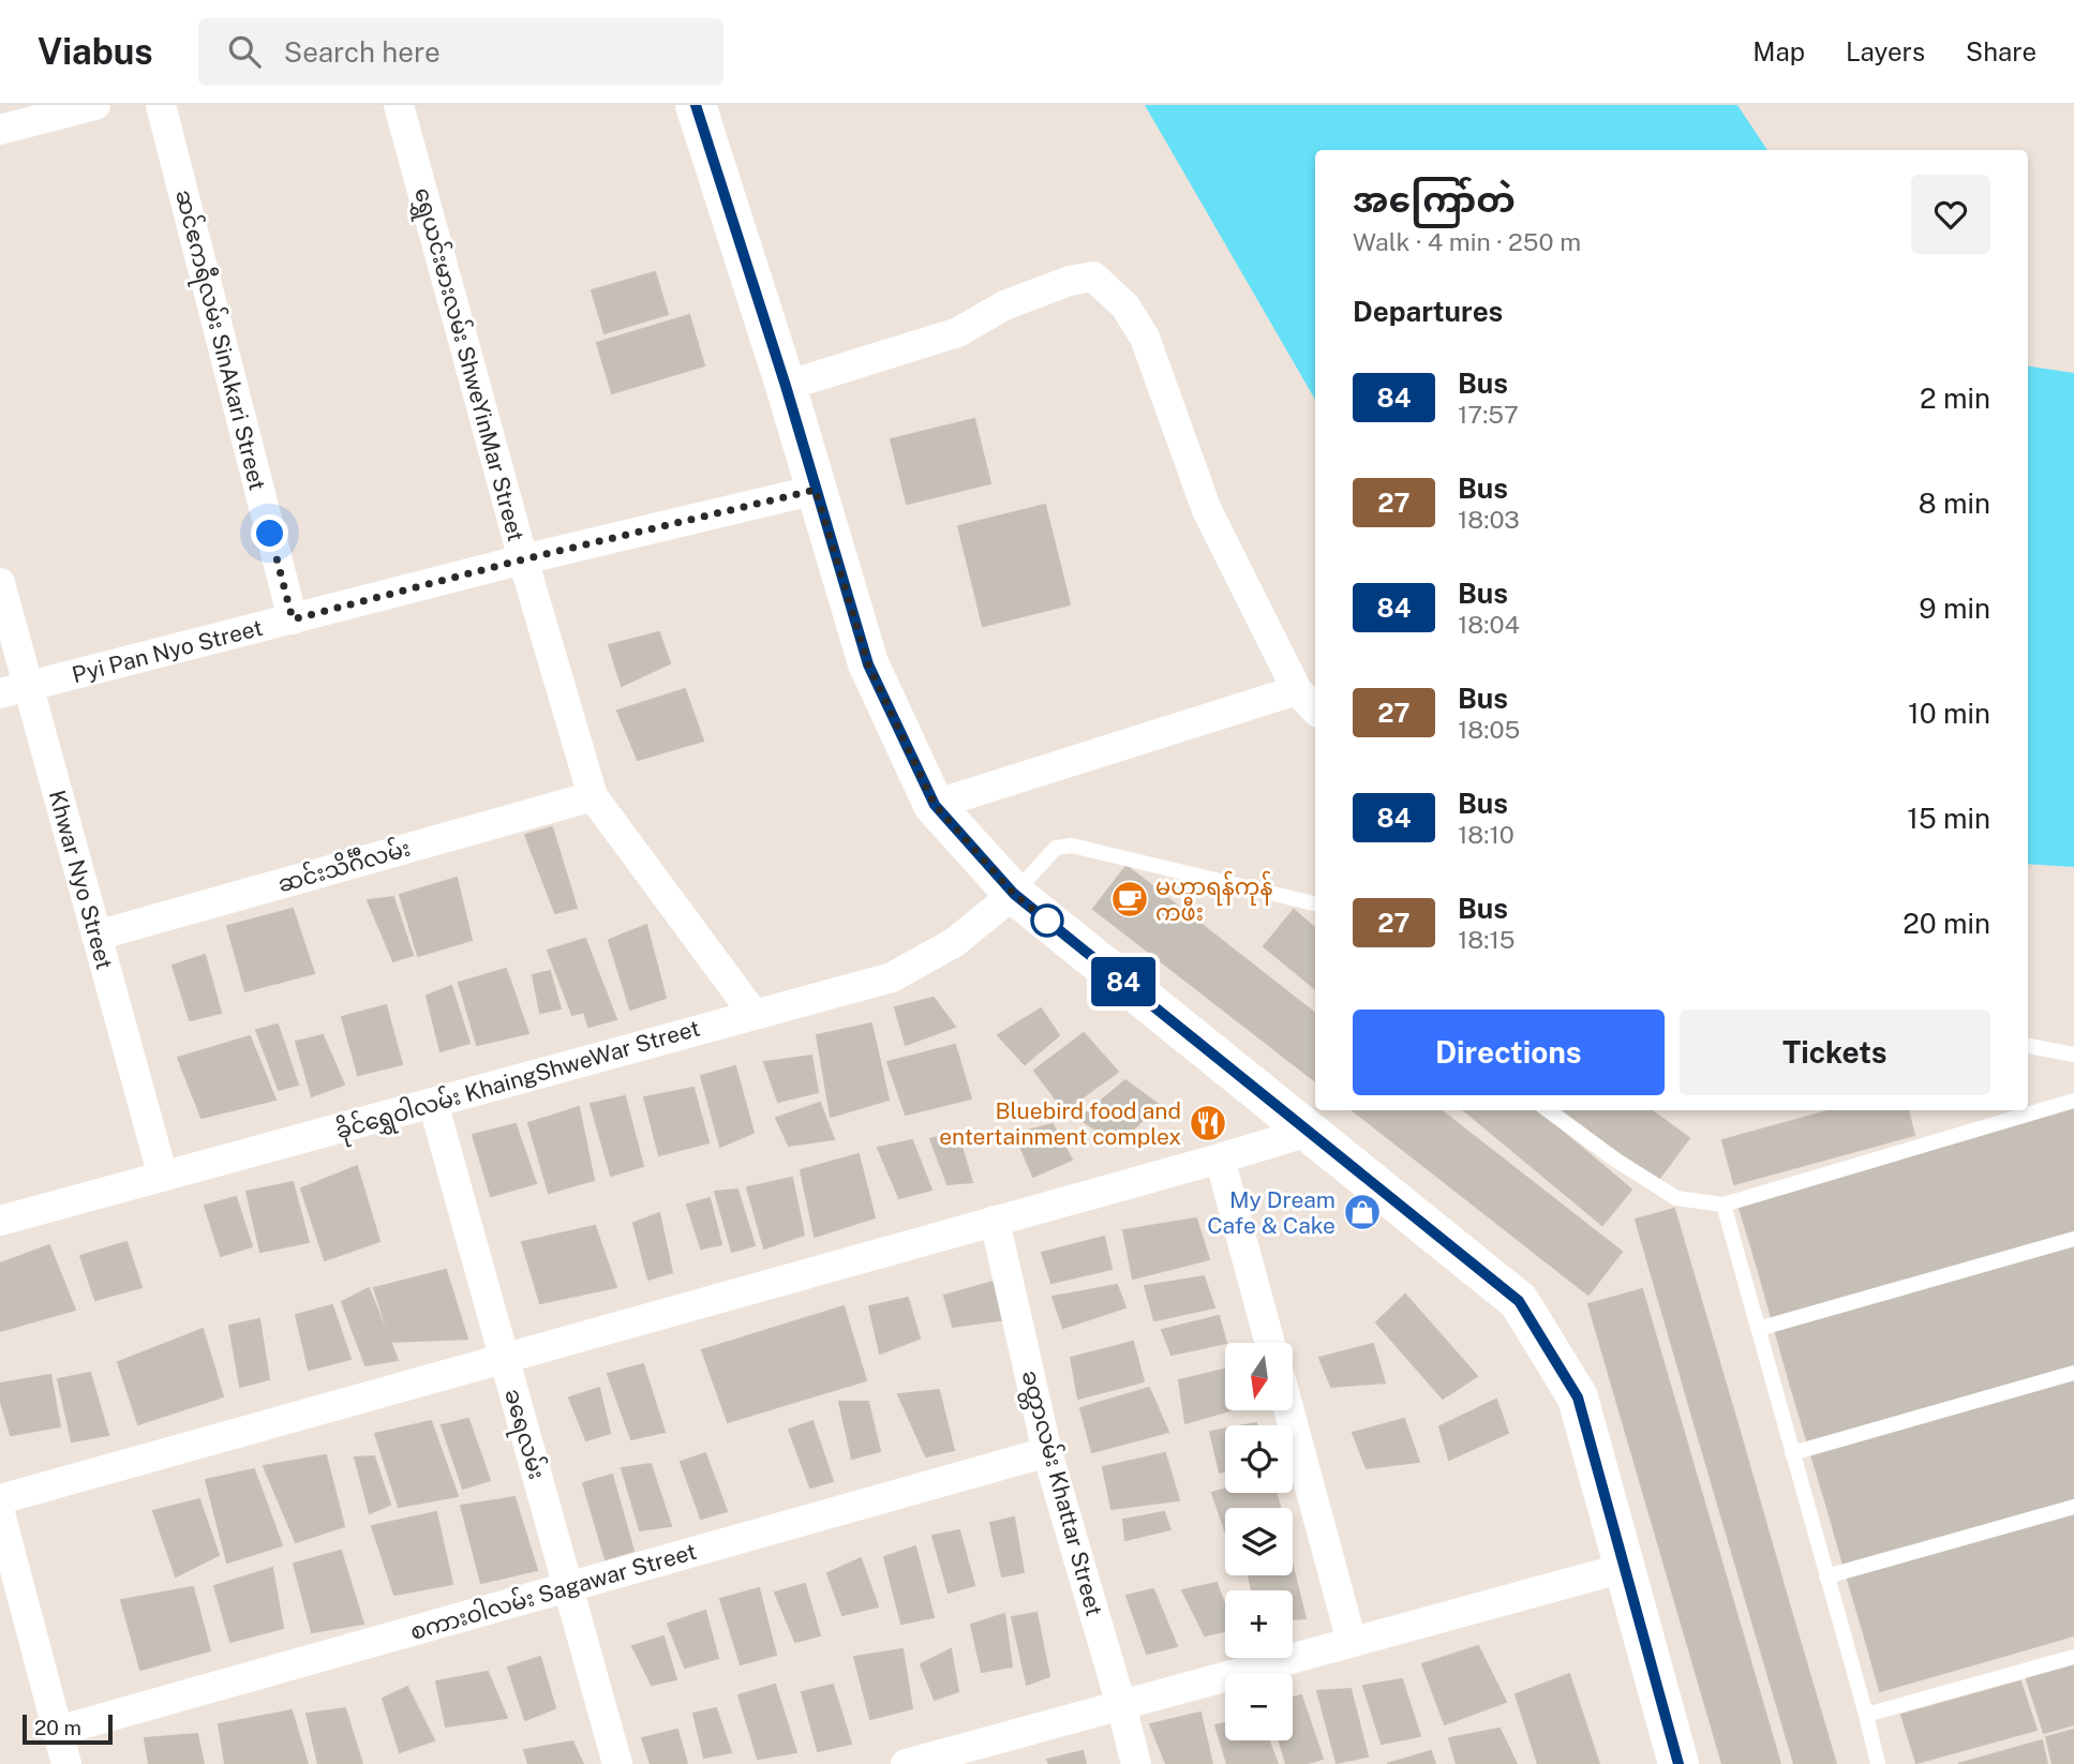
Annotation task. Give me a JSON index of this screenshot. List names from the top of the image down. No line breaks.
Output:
{"streets":{"street":["ဆင်ဧကရီလမ်း SinAkari Street","ရွှေယင်းမားလမ်း ShweYinMar Street","Pyi Pan Nyo Street","ဆင်းသိင်္ဂီလမ်း","Khwar Nyo Street","ခိုင်ရွှေဝါလမ်း KhaingShweWar Street","ခရေလမ်း","ခတ္တာလမ်း Khattar Street","စကားဝါလမ်း Sagawar Street"]},"crossings":[["ဆင်ဧကရီလမ်း SinAkari Street","Pyi Pan Nyo Street"],["ရွှေယင်းမားလမ်း ShweYinMar Street","Pyi Pan Nyo Street"],["ရွှေယင်းမားလမ်း ShweYinMar Street","ဆင်းသိင်္ဂီလမ်း"],["ရွှေယင်းမားလမ်း ShweYinMar Street","ခိုင်ရွှေဝါလမ်း KhaingShweWar Street"],["Pyi Pan Nyo Street","Khwar Nyo Street"],["ဆင်းသိင်္ဂီလမ်း","Khwar Nyo Street"],["Khwar Nyo Street","ခိုင်ရွှေဝါလမ်း KhaingShweWar Street"],["ခိုင်ရွှေဝါလမ်း KhaingShweWar Street","ခရေလမ်း"],["ခရေလမ်း","စကားဝါလမ်း Sagawar Street"],["ခတ္တာလမ်း Khattar Street","စကားဝါလမ်း Sagawar Street"]],"places":{"cafe":["မဟာရန်ကုန် ကဖီး"],"restaurant":["Bluebird food and entertainment complex"],"shop":["My Dream Cafe & Cake"]},"lines":["bus line 84"],"scale_bar":"20 m","north":"bottom","page":{"header":"Viabus","search":"Search here","nav":["Map","Layers","Share"],"on_map":"84","heading":[["အကြော်တဲ","Walk · 4 min · 250 m"],"Departures"],"list":[{"mark":"84","name":"Bus","note":"17:57","value":"2 min"},{"mark":"27","name":"Bus","note":"18:03","value":"8 min"},{"mark":"84","name":"Bus","note":"18:04","value":"9 min"},{"mark":"27","name":"Bus","note":"18:05","value":"10 min"},{"mark":"84","name":"Bus","note":"18:10","value":"15 min"},{"mark":"27","name":"Bus","note":"18:15","value":"20 min"}],"buttons":["Directions","Tickets"],"map_buttons":["+","−"],"scale":"20 m"}}
